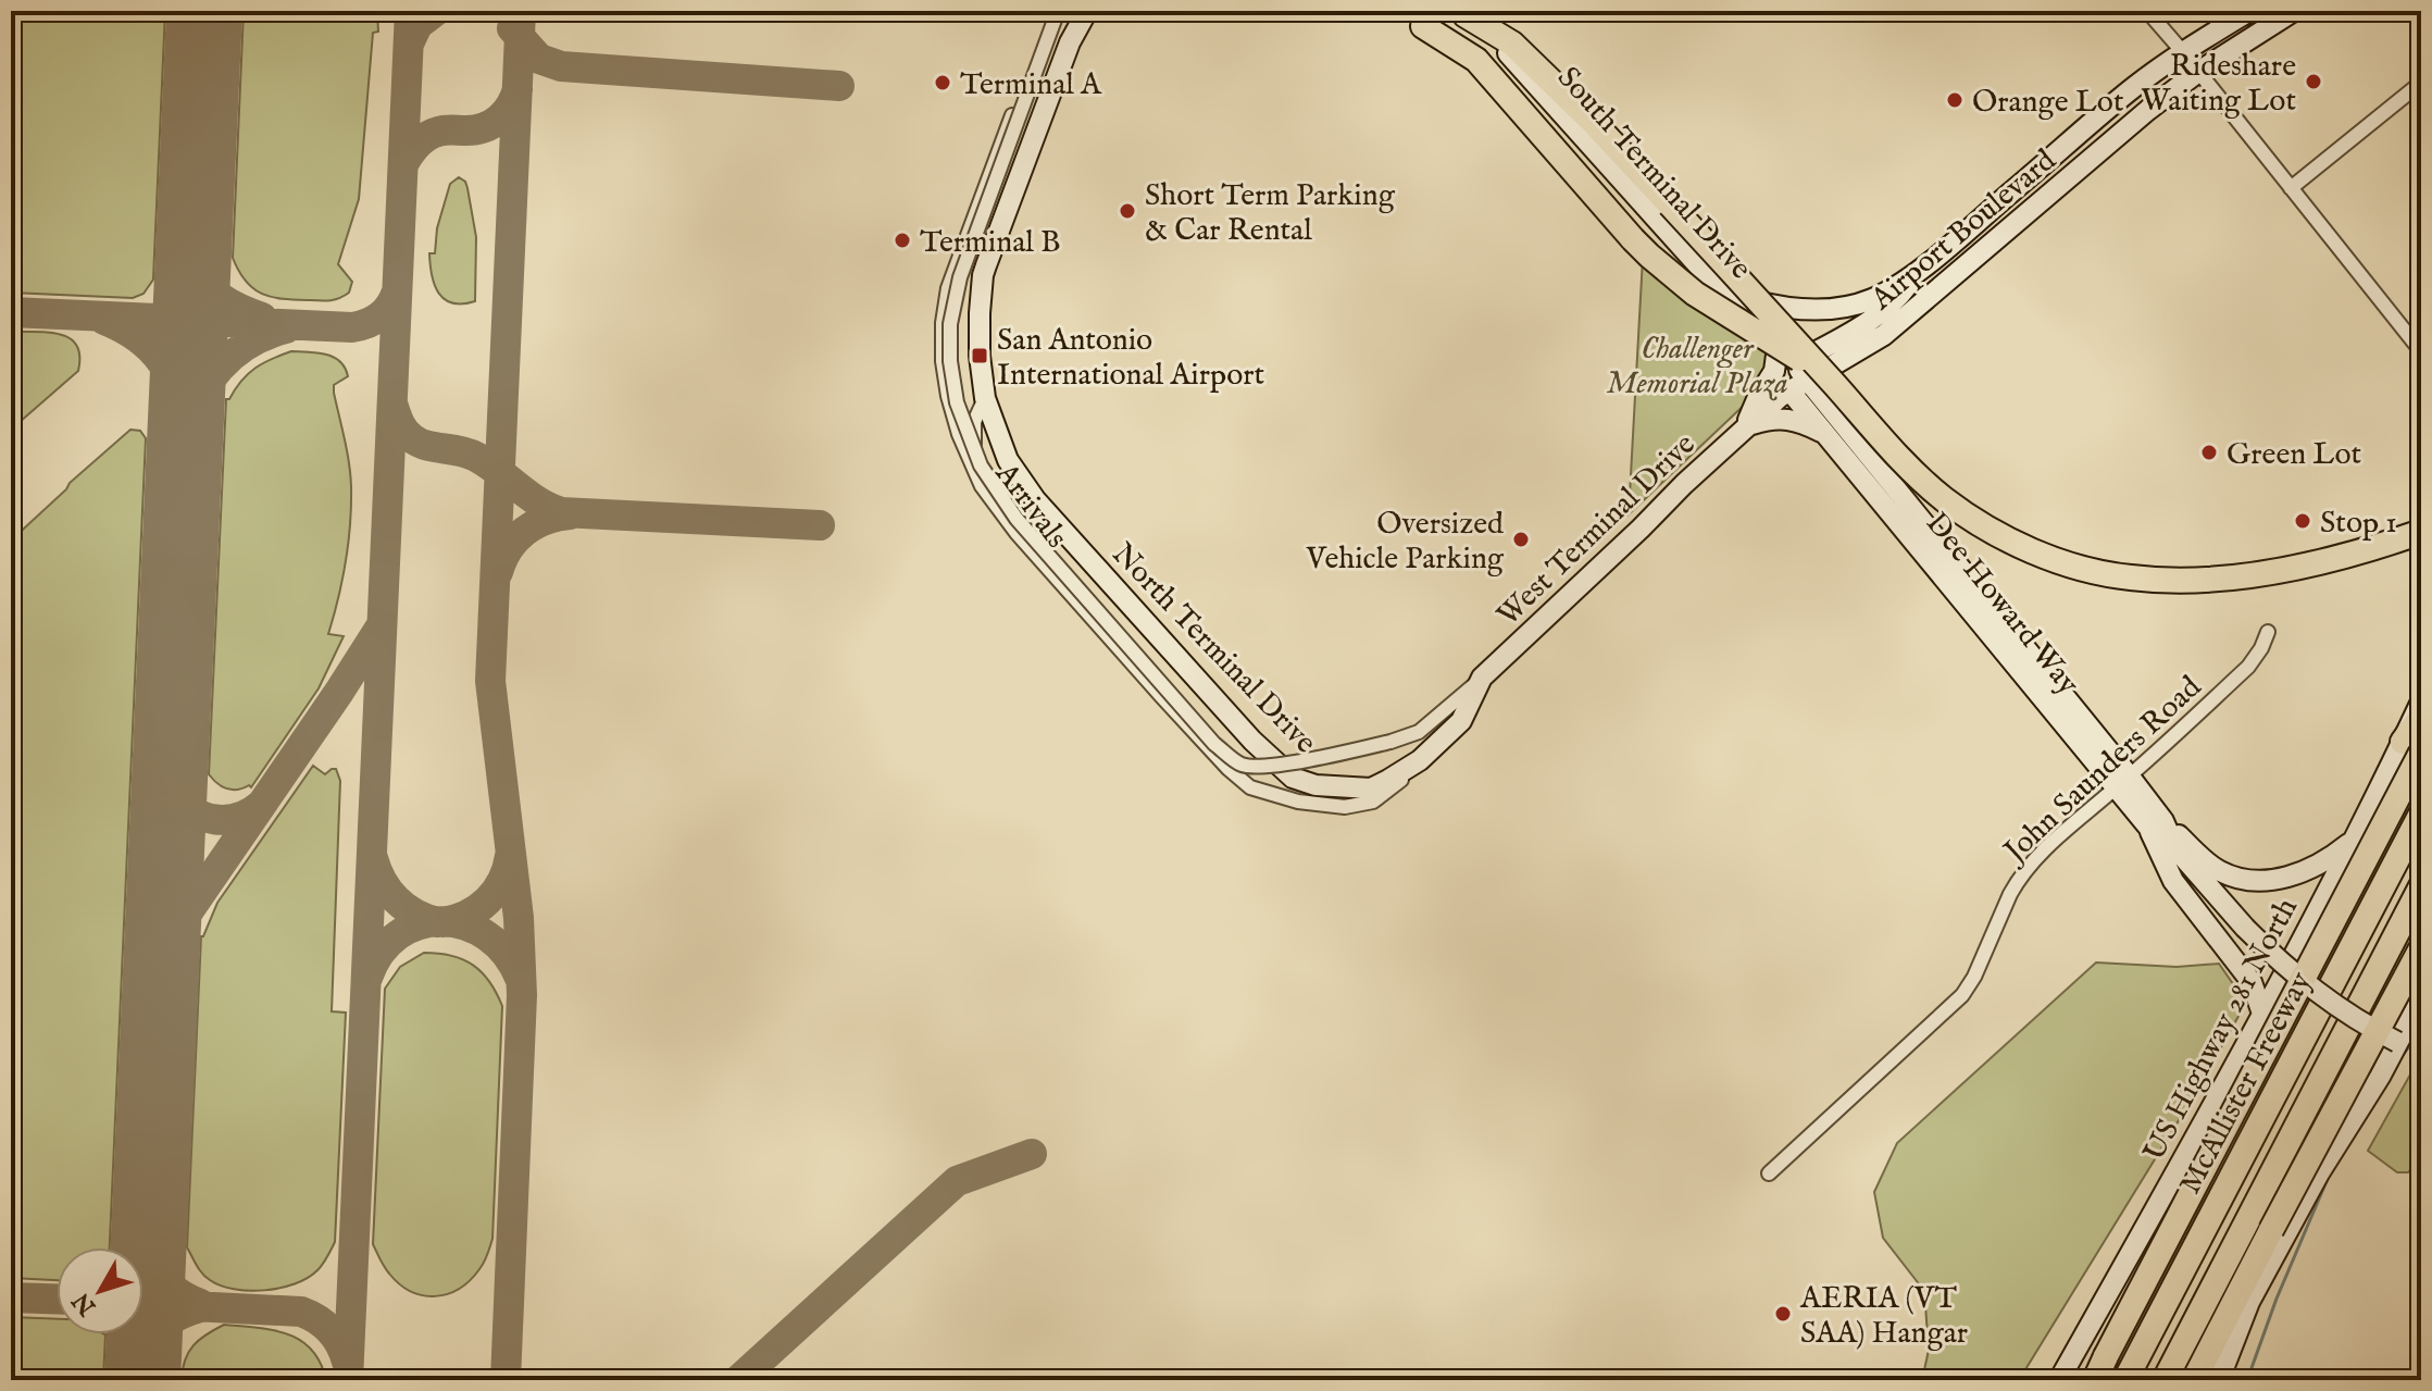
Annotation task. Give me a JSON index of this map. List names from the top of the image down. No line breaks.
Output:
{"streets":{"highway":["McAllister Freeway"],"main road":["South Terminal Drive","Airport Boulevard","West Terminal Drive","Dee Howard Way","North Terminal Drive","US Highway 281 North"],"street":["Arrivals","John Saunders Road"]},"crossings":[["South Terminal Drive","Airport Boulevard"],["South Terminal Drive","West Terminal Drive"],["South Terminal Drive","Dee Howard Way"],["Airport Boulevard","West Terminal Drive"],["Airport Boulevard","Dee Howard Way"],["Arrivals","North Terminal Drive"],["West Terminal Drive","Dee Howard Way"],["West Terminal Drive","North Terminal Drive"],["Dee Howard Way","John Saunders Road"]],"parks":["Challenger Memorial Plaza"],"places":{"other":["Rideshare Waiting Lot","Terminal A","Orange Lot","Short Term Parking & Car Rental","Terminal B","Green Lot","Stop 1","Oversized Vehicle Parking","AERIA (VT SAA) Hangar"],"transit":["San Antonio International Airport"]},"north":"bottom left"}
